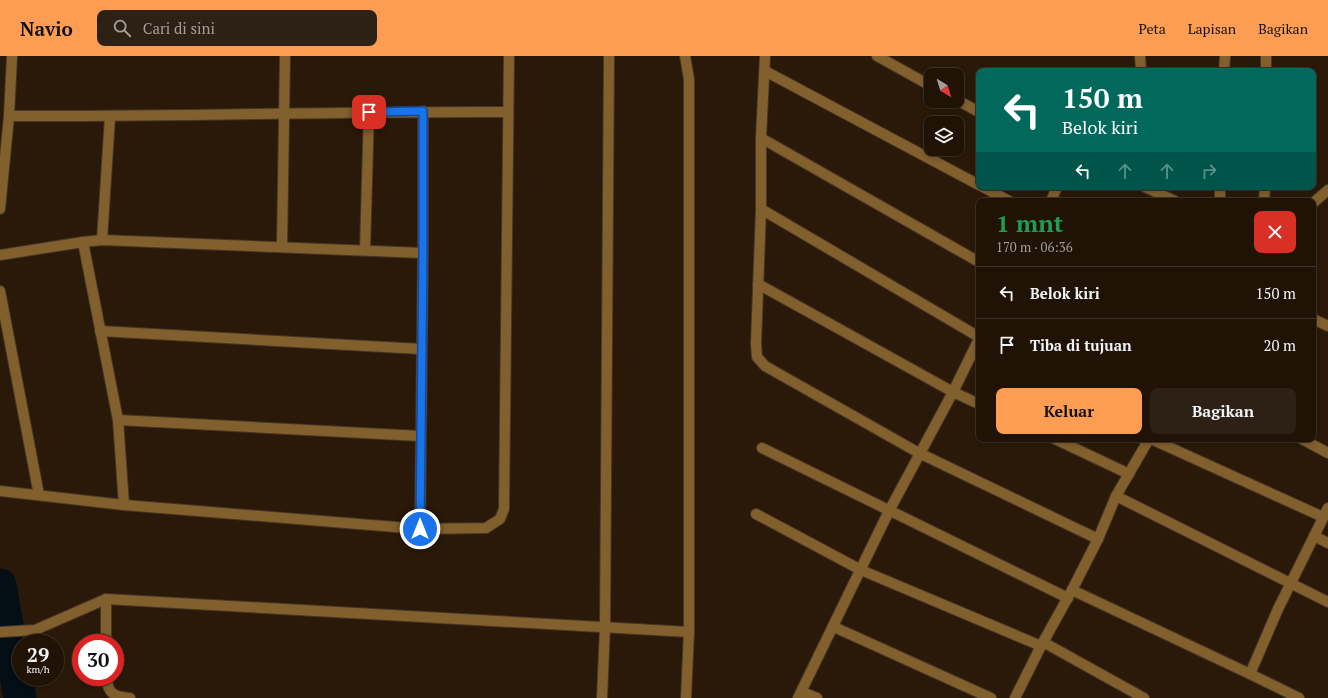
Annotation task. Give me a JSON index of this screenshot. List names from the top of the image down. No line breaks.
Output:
{"north":"bottom right","page":{"header":"Navio","search":"Cari di sini","nav":["Peta","Lapisan","Bagikan"],"turn":["150 m","Belok kiri"],"heading":["1 mnt","170 m · 06:36"],"list":[{"name":"Belok kiri","value":"150 m"},{"name":"Tiba di tujuan","value":"20 m"}],"buttons":["Keluar","Bagikan"],"speed":"29 km/h","limit":"30"}}
